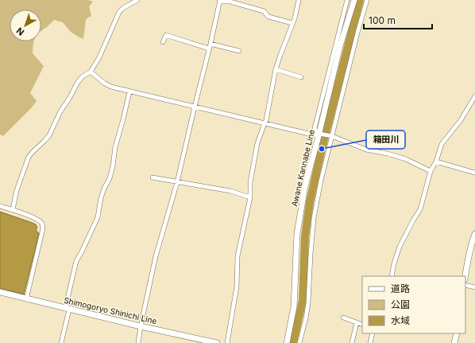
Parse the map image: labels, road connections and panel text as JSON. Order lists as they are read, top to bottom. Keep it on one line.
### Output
{"streets":{"main road":["Awane Kannabe Line","Shimogoryo Shinichi Line"]},"places":["箱田川"],"legend":["道路","公園","水域"],"scale_bar":"100 m","north":"bottom left"}
